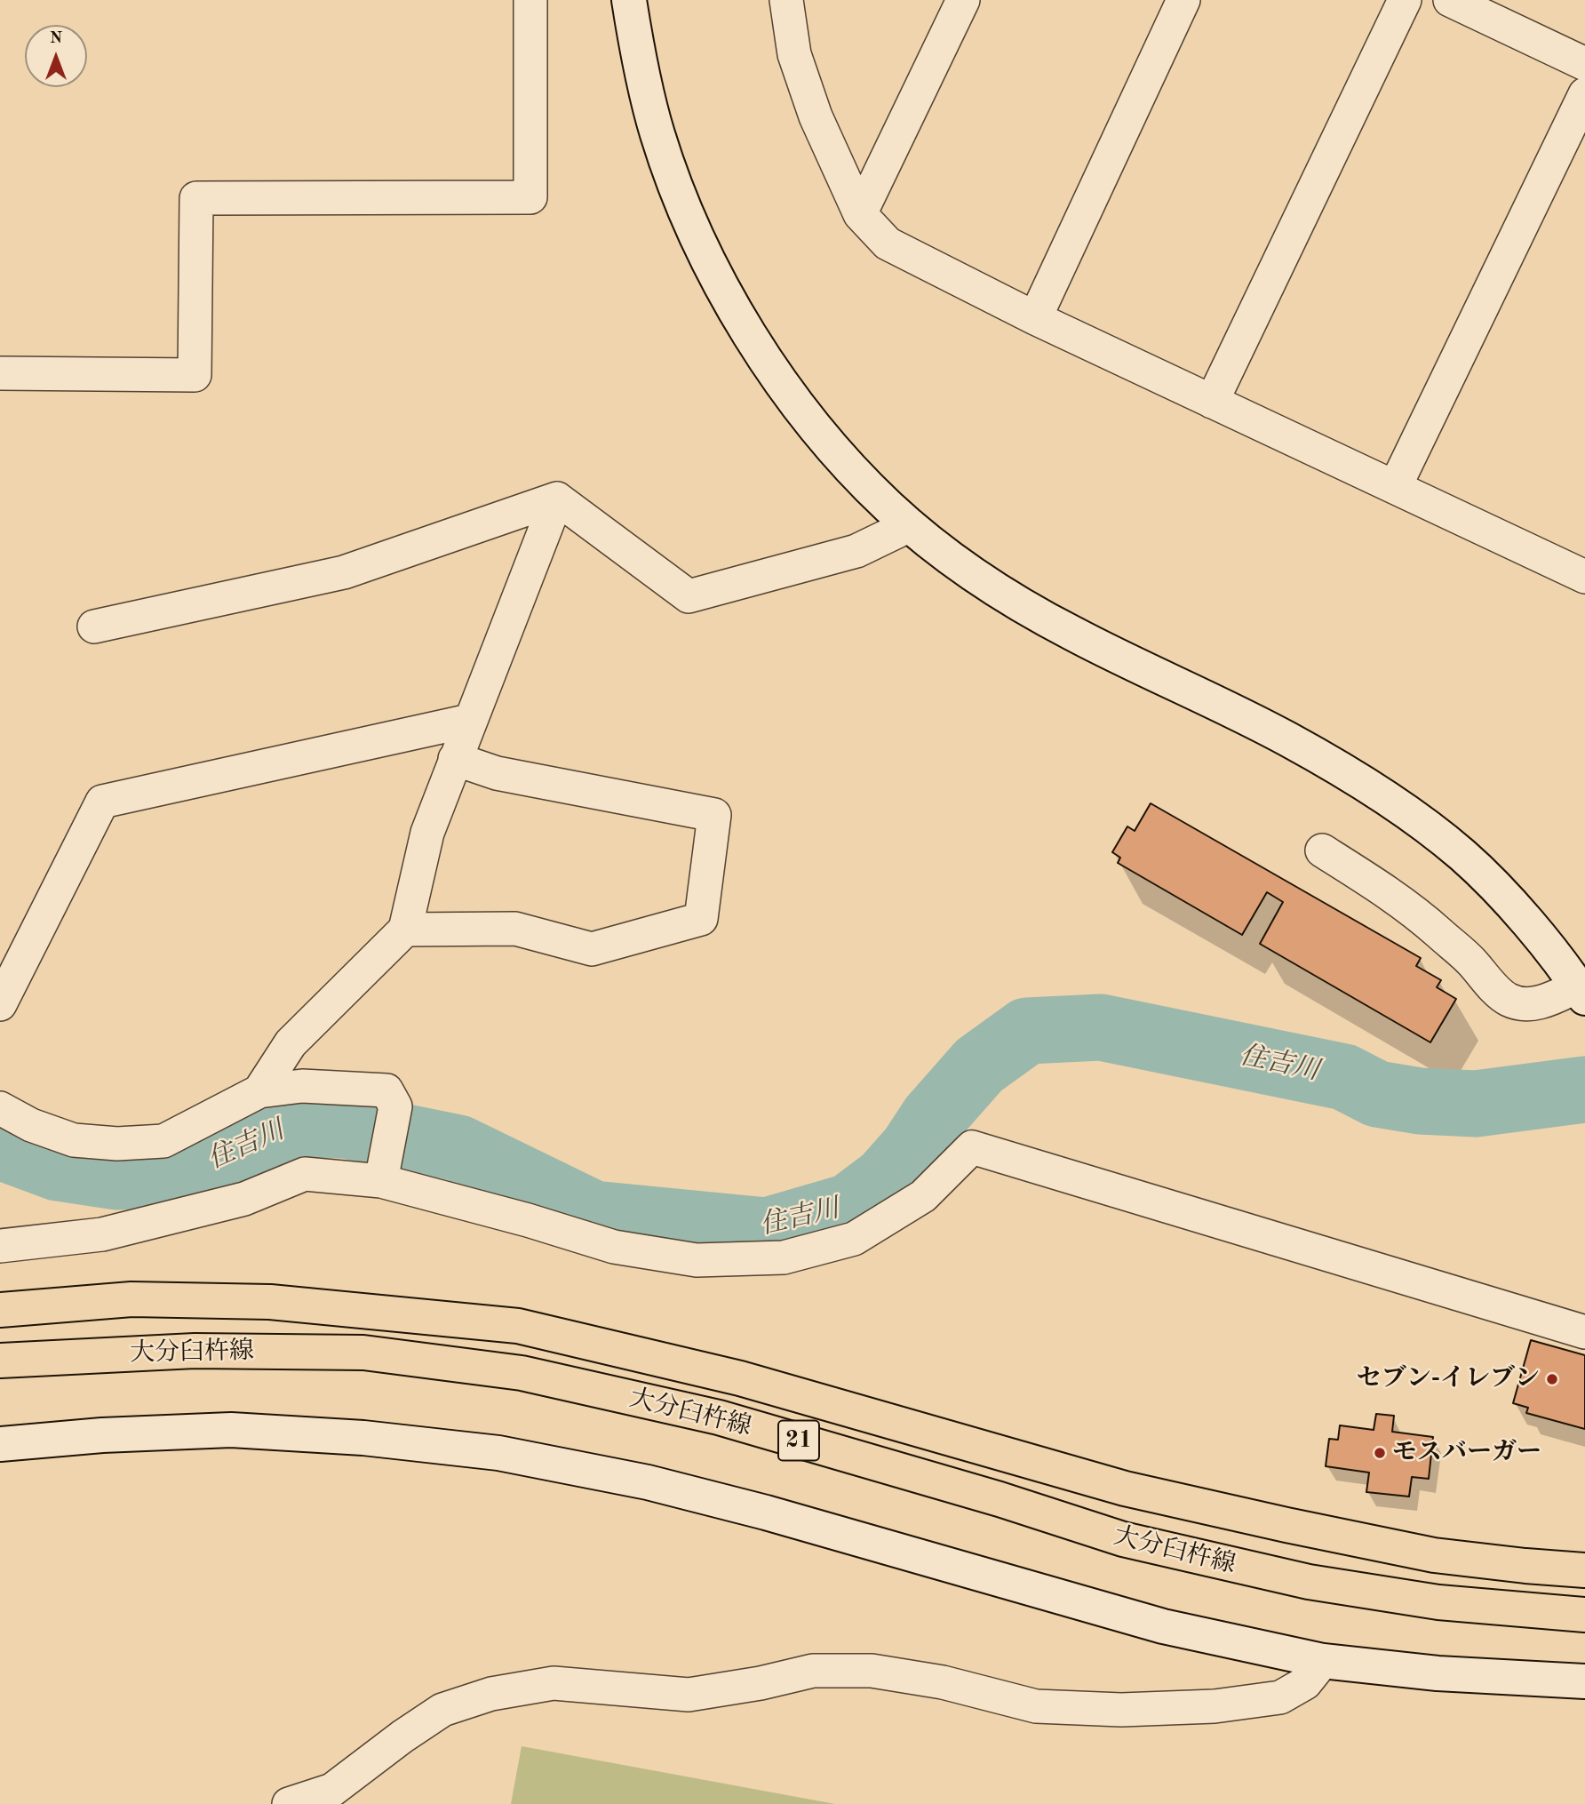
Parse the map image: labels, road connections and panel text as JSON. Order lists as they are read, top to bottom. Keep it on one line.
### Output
{"streets":{"main road":["大分臼杵線","21"]},"water":["住吉川"],"places":["セブン-イレブン","モスバーガー"],"north":"top"}
